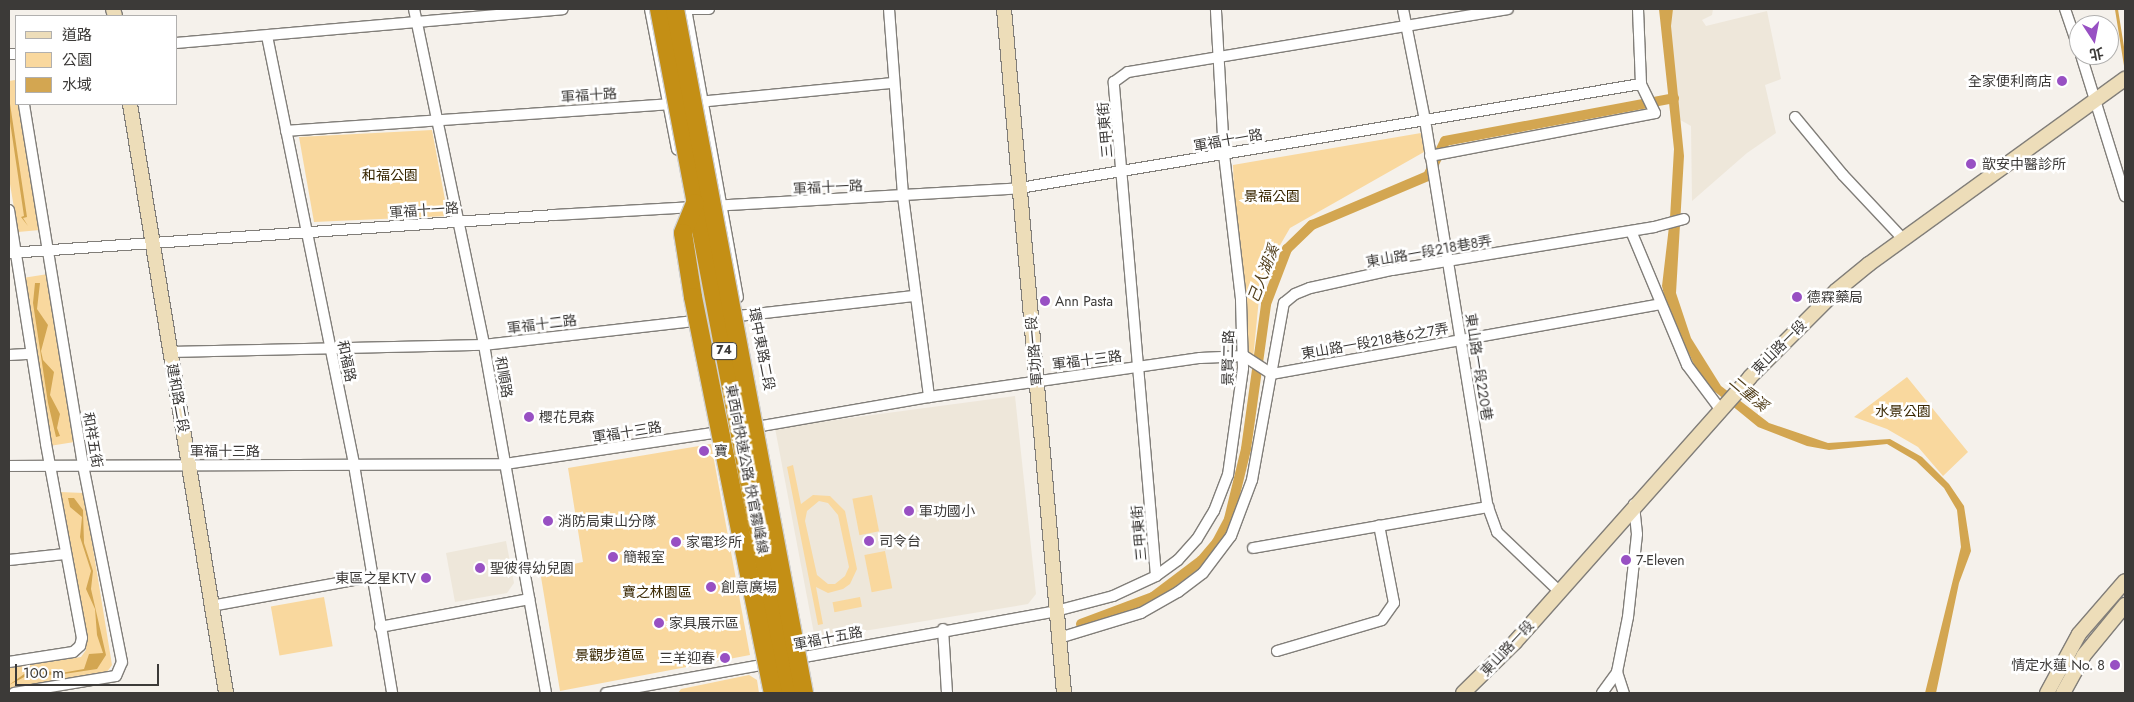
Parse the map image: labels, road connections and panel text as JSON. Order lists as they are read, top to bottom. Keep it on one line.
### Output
{"streets":{"highway":["74","東西向快速公路 快官霧峰線"],"main road":["東山路一段","軍功路一段","建和路二段"],"street":["軍福十路","三甲東街","軍福十一路","東山路一段218巷8弄","軍福十二路","東山路一段218巷6之7弄","環中東路二段","景賢二路","軍福十三路","和福路","東山路一段220巷","和順路","和祥五街","軍福十五路"]},"crossings":[["軍福十路","環中東路二段"],["軍福十路","和福路"],["軍福十路","和順路"],["三甲東街","軍福十一路"],["三甲東街","景賢二路"],["三甲東街","軍福十三路"],["三甲東街","東山路一段220巷"],["軍福十一路","環中東路二段"],["軍福十一路","74"],["軍福十一路","軍功路一段"],["軍福十一路","景賢二路"],["軍福十一路","和福路"],["軍福十一路","東山路一段220巷"],["軍福十一路","和順路"],["軍福十一路","建和路二段"],["軍福十一路","和祥五街"],["軍福十一路","東西向快速公路 快官霧峰線"],["東山路一段218巷8弄","東山路一段218巷6之7弄"],["東山路一段218巷8弄","軍功路一段"],["東山路一段218巷8弄","東山路一段220巷"],["軍福十二路","環中東路二段"],["軍福十二路","和福路"],["軍福十二路","和順路"],["軍福十二路","建和路二段"],["東山路一段218巷6之7弄","東山路一段220巷"],["東山路一段","東山路一段220巷"],["環中東路二段","軍福十三路"],["環中東路二段","東西向快速公路 快官霧峰線"],["環中東路二段","軍福十五路"],["74","東西向快速公路 快官霧峰線"],["軍功路一段","景賢二路"],["軍功路一段","軍福十三路"],["軍功路一段","軍福十五路"],["景賢二路","軍福十三路"],["景賢二路","軍福十五路"],["軍福十三路","和福路"],["軍福十三路","和順路"],["軍福十三路","建和路二段"],["軍福十三路","和祥五街"]],"water":["己人湖溪","二重溪"],"parks":["和福公園","景福公園","水景公園","寶之林園區","景觀步道區"],"places":["全家便利商店","歆安中醫診所","德霖藥局","Ann Pasta","櫻花見森","寶","軍功國小","消防局東山分隊","司令台","家電珍所","簡報室","7-Eleven","聖彼得幼兒園","東區之星KTV","創意廣場","家具展示區","三羊迎春","情定水蓮 No. 8"],"legend":["道路","公園","水域"],"scale_bar":"100 m","north":"bottom"}
